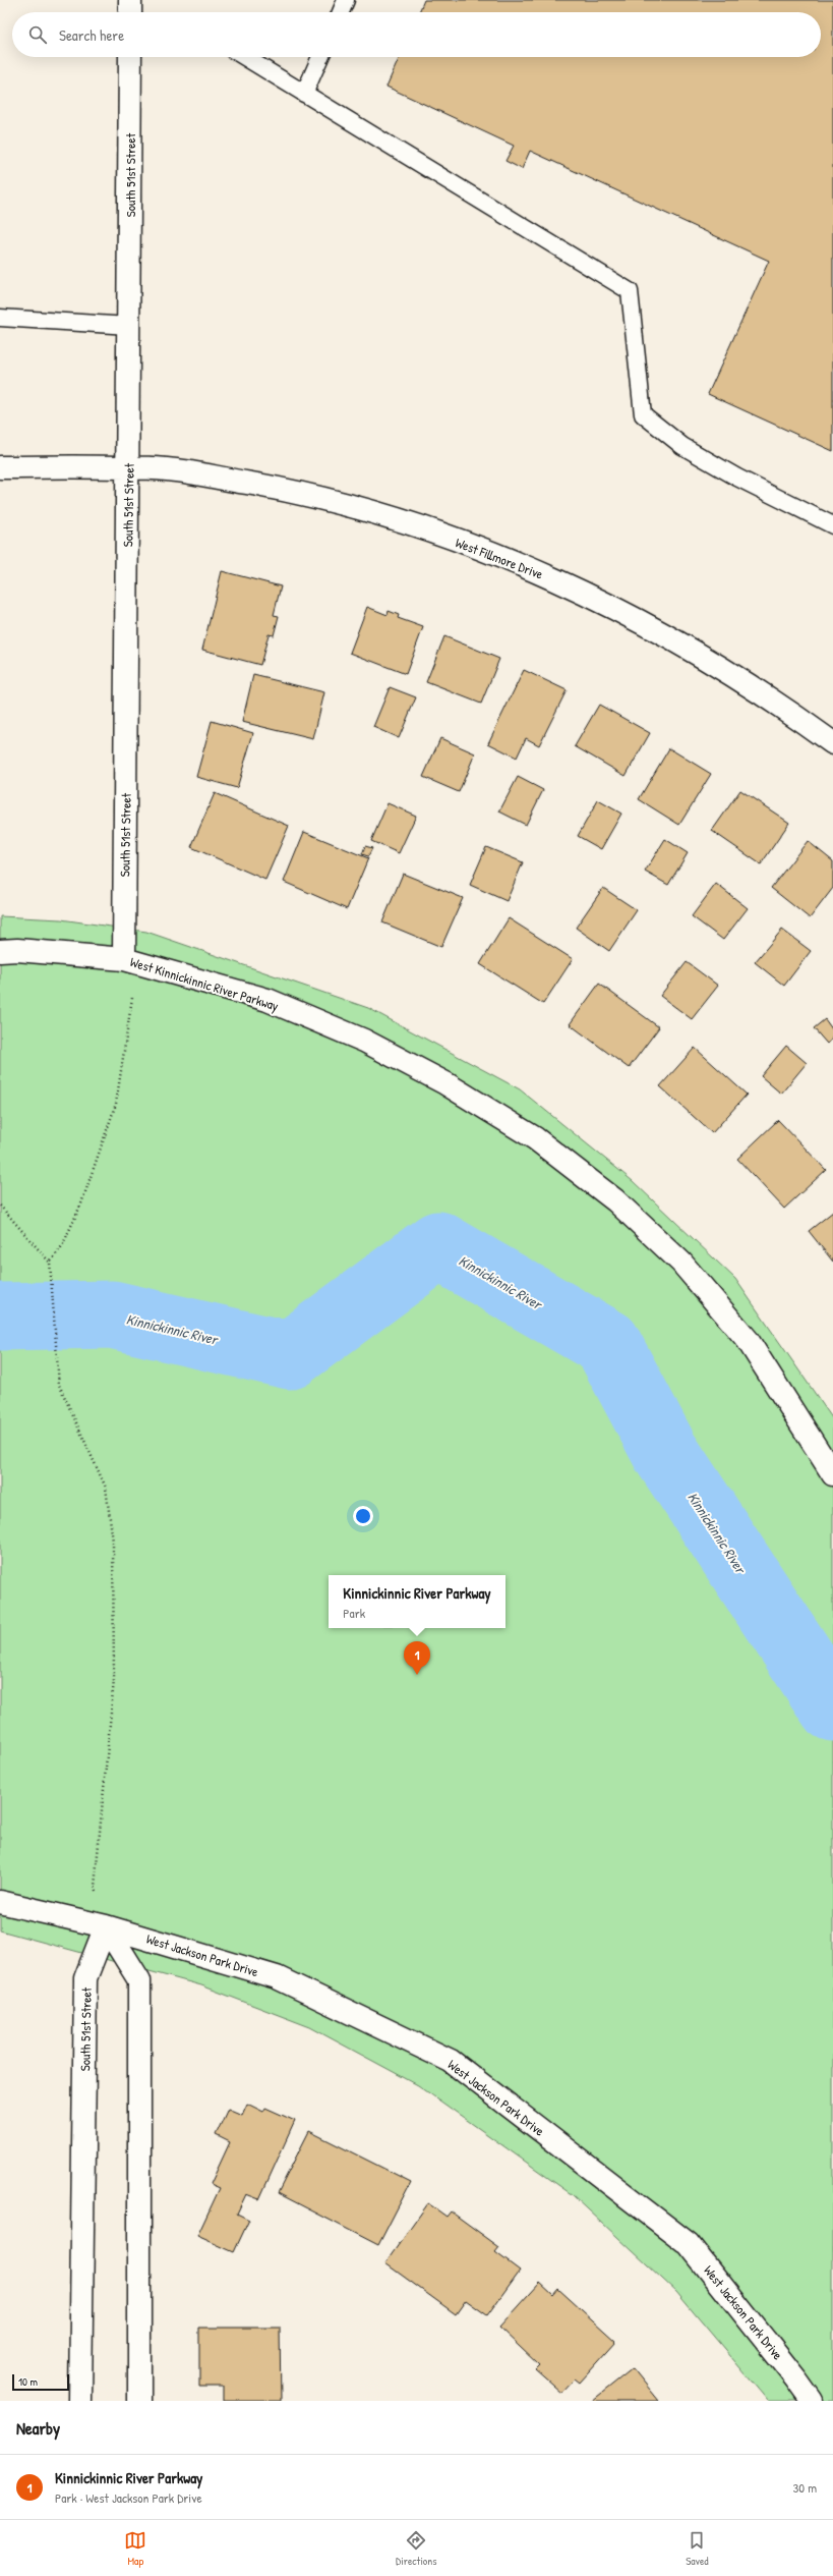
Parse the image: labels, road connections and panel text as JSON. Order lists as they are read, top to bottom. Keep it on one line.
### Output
{"streets":{"street":["South 51st Street","West Fillmore Drive","West Kinnickinnic River Parkway","West Jackson Park Drive"]},"crossings":[["South 51st Street","West Fillmore Drive"],["South 51st Street","West Kinnickinnic River Parkway"],["South 51st Street","West Jackson Park Drive"]],"water":["Kinnickinnic River"],"scale_bar":"10 m","page":{"search":"Search here","popup":["Kinnickinnic River Parkway","Park"],"pins":"1","scale":"10 m","heading":"Nearby","list":[{"mark":"1","name":"Kinnickinnic River Parkway","note":"Park · West Jackson Park Drive","value":"30 m"}],"nav":["Map","Directions","Saved"]}}
